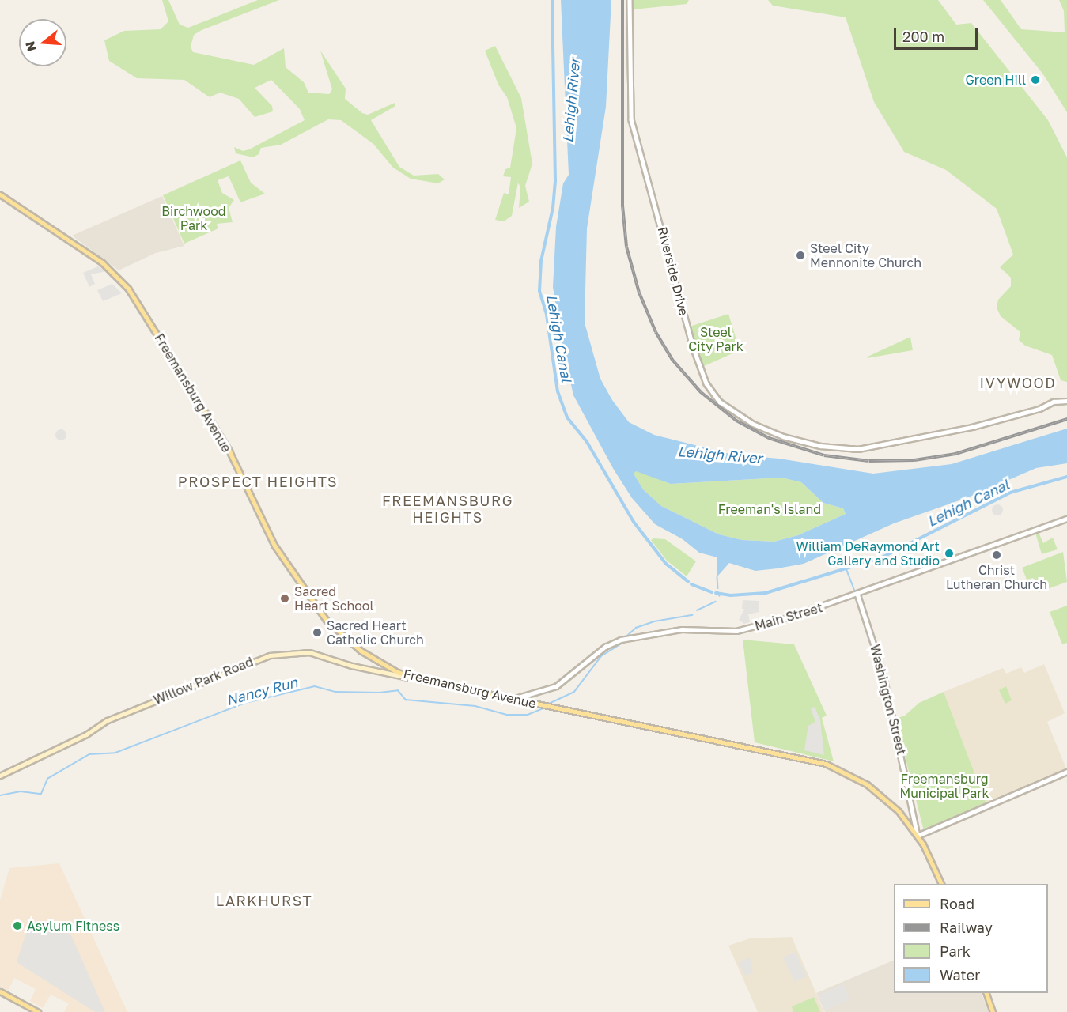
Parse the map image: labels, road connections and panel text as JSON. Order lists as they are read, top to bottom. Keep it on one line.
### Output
{"streets":{"main road":["Freemansburg Avenue","Willow Park Road"],"street":["Riverside Drive","Main Street","Washington Street"]},"crossings":[["Freemansburg Avenue","Main Street"],["Freemansburg Avenue","Willow Park Road"],["Freemansburg Avenue","Washington Street"],["Main Street","Washington Street"]],"districts":["IVYWOOD","PROSPECT HEIGHTS","FREEMANSBURG HEIGHTS","LARKHURST"],"water":["Lehigh River","Lehigh Canal","Nancy Run"],"parks":["Birchwood Park","Steel City Park","Freeman's Island","Freemansburg Municipal Park"],"places":["Green Hill","Steel City Mennonite Church","William DeRaymond Art Gallery and Studio","Christ Lutheran Church","Sacred Heart School","Sacred Heart Catholic Church","Asylum Fitness"],"legend":["Road","Railway","Park","Water"],"scale_bar":"200 m","north":"left"}
